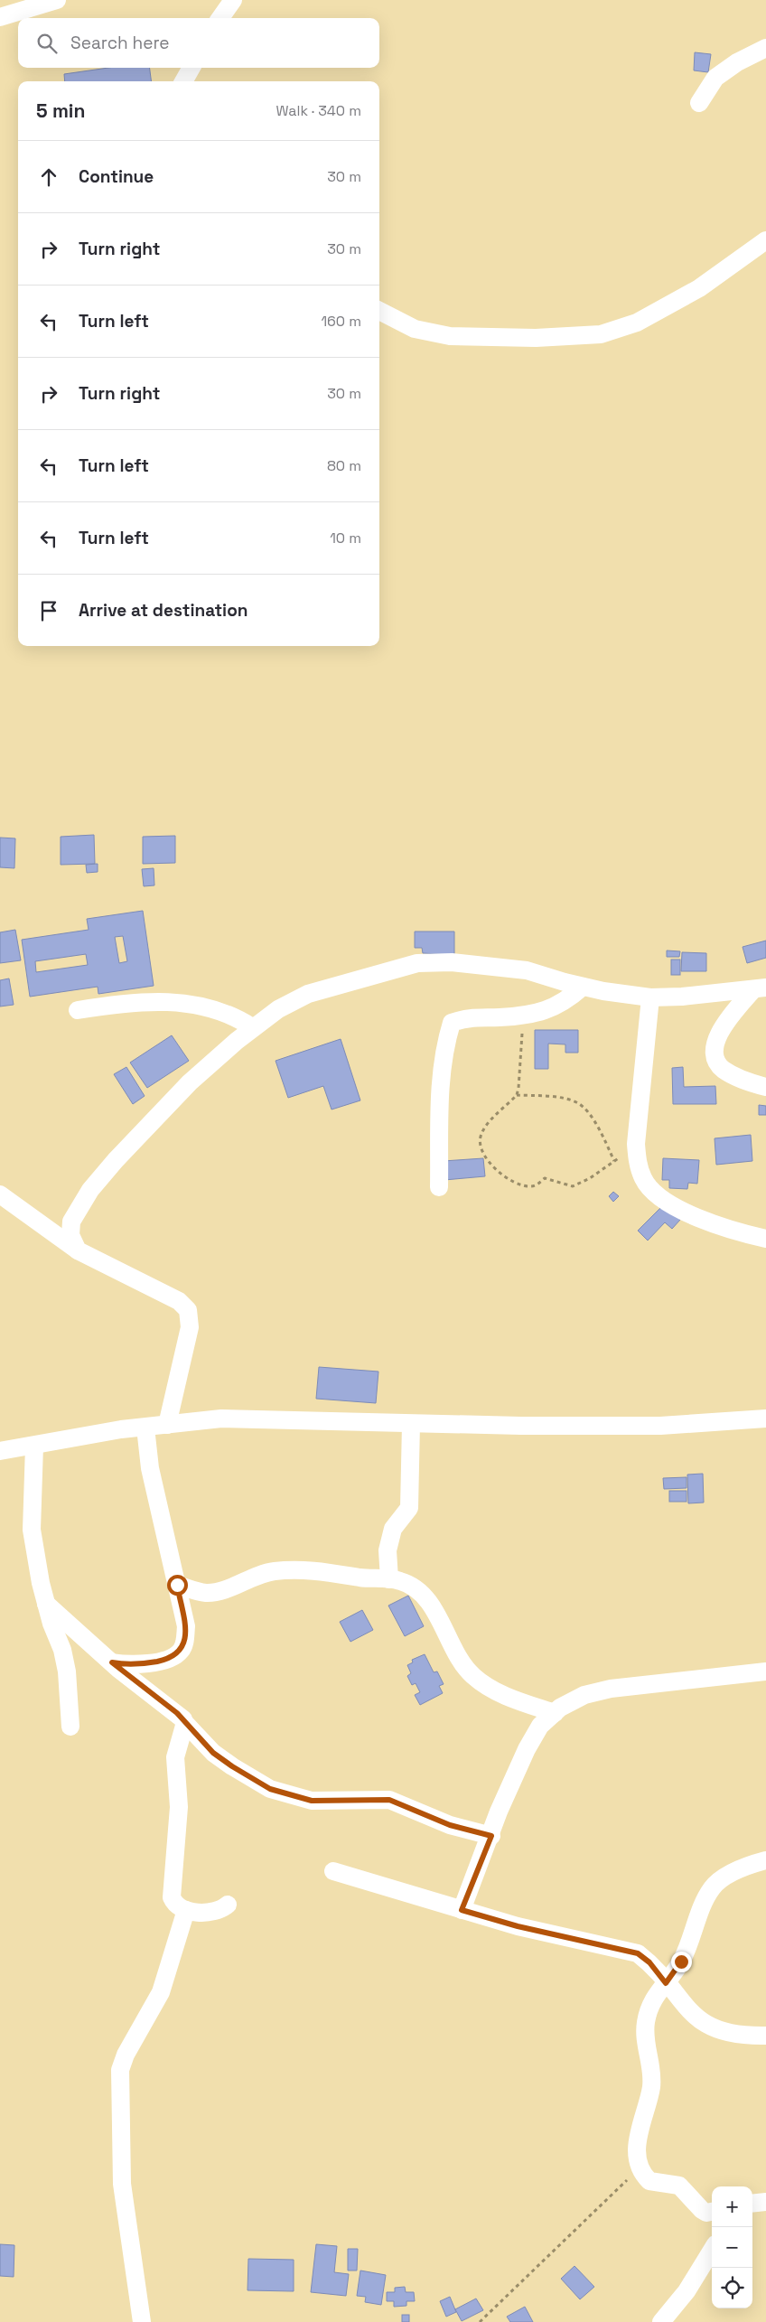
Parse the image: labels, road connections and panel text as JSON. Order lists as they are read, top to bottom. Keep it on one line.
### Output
{"page":{"search":"Search here","heading":["5 min","Walk · 340 m"],"list":[["Continue","30 m"],["Turn right","30 m"],["Turn left","160 m"],["Turn right","30 m"],["Turn left","80 m"],["Turn left","10 m"],"Arrive at destination"],"map_buttons":["+","−"]}}
